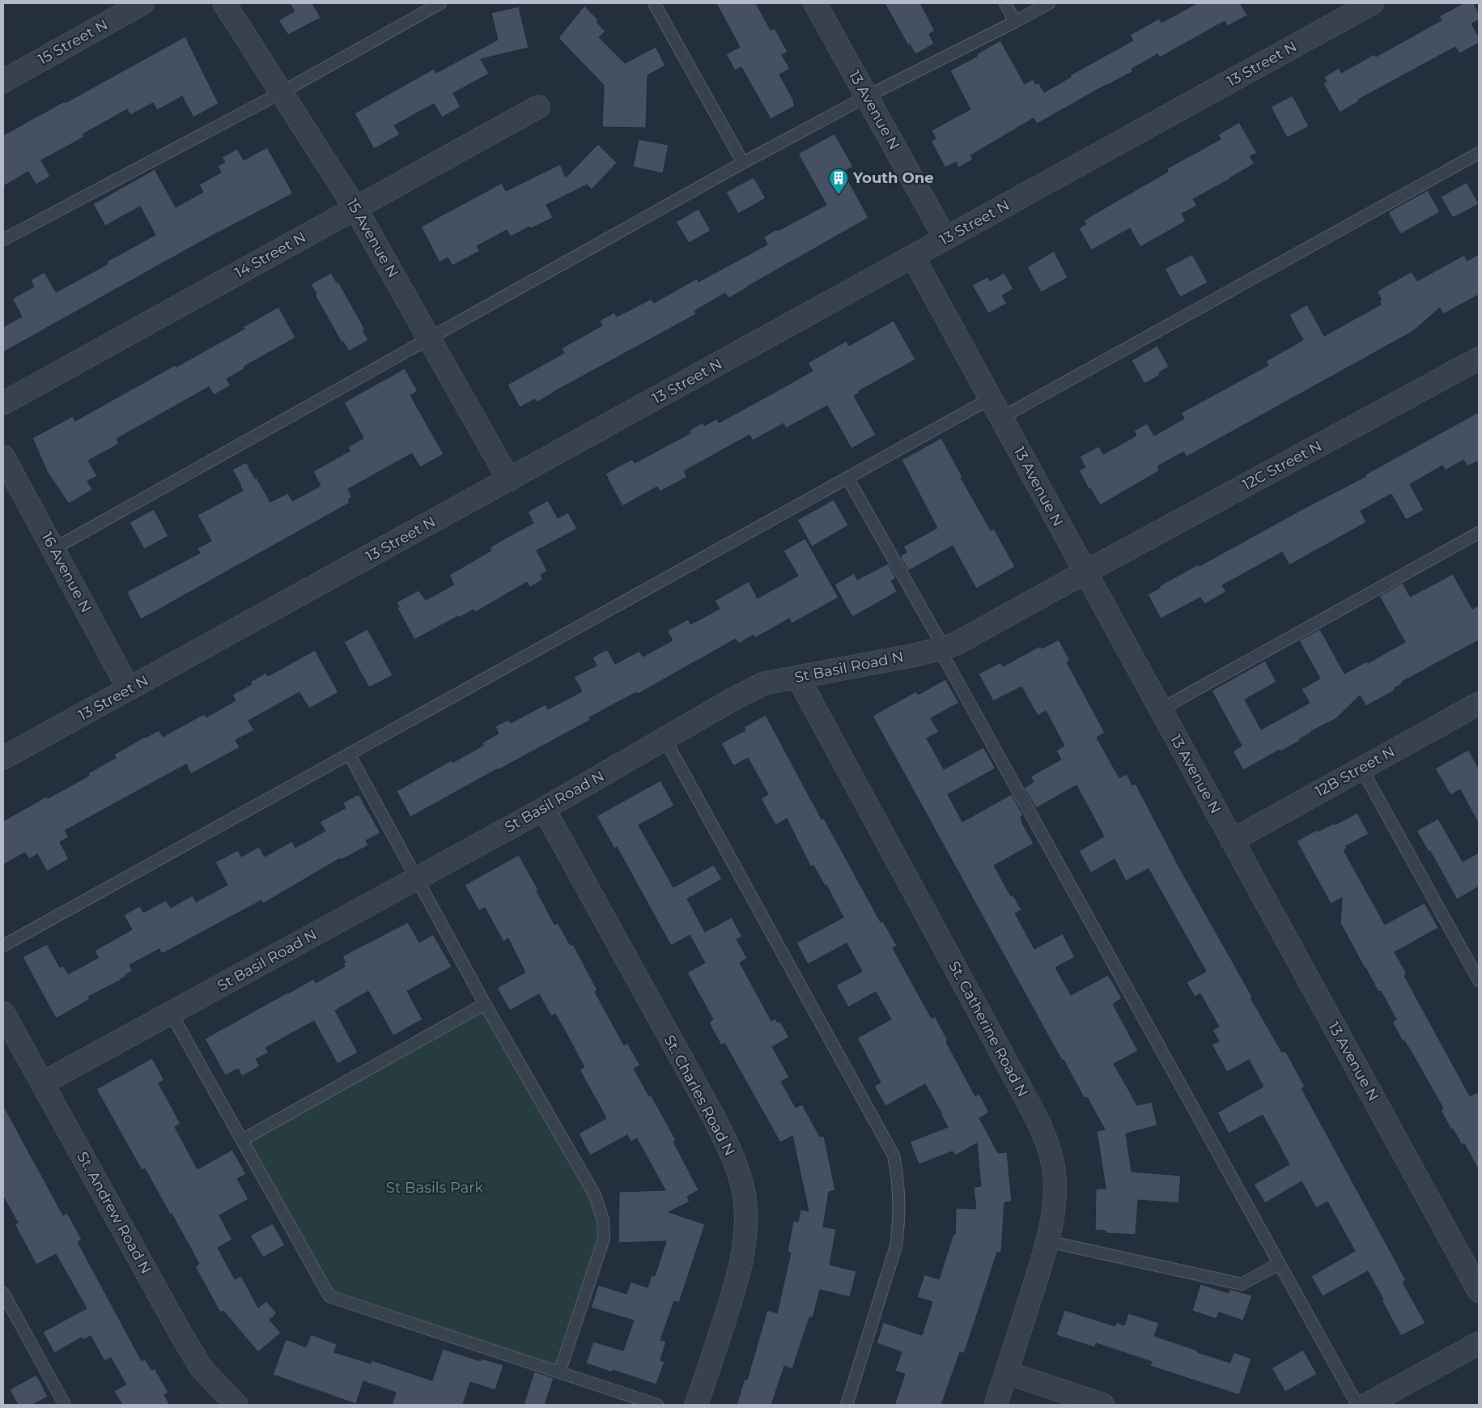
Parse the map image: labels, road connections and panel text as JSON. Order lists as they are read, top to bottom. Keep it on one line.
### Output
{"streets":{"street":["15 Street N","13 Street N","13 Avenue N","15 Avenue N","14 Street N","12C Street N","16 Avenue N","St Basil Road N","12B Street N","St. Catherine Road N","St. Charles Road N","St. Andrew Road N"]},"crossings":[["13 Street N","13 Avenue N"],["13 Street N","15 Avenue N"],["13 Street N","16 Avenue N"],["13 Avenue N","12C Street N"],["13 Avenue N","St Basil Road N"],["13 Avenue N","12B Street N"],["15 Avenue N","14 Street N"],["12C Street N","St Basil Road N"],["St Basil Road N","St. Catherine Road N"],["St Basil Road N","St. Charles Road N"],["St Basil Road N","St. Andrew Road N"]],"parks":["St Basils Park"],"places":{"building":["Youth One"]}}
